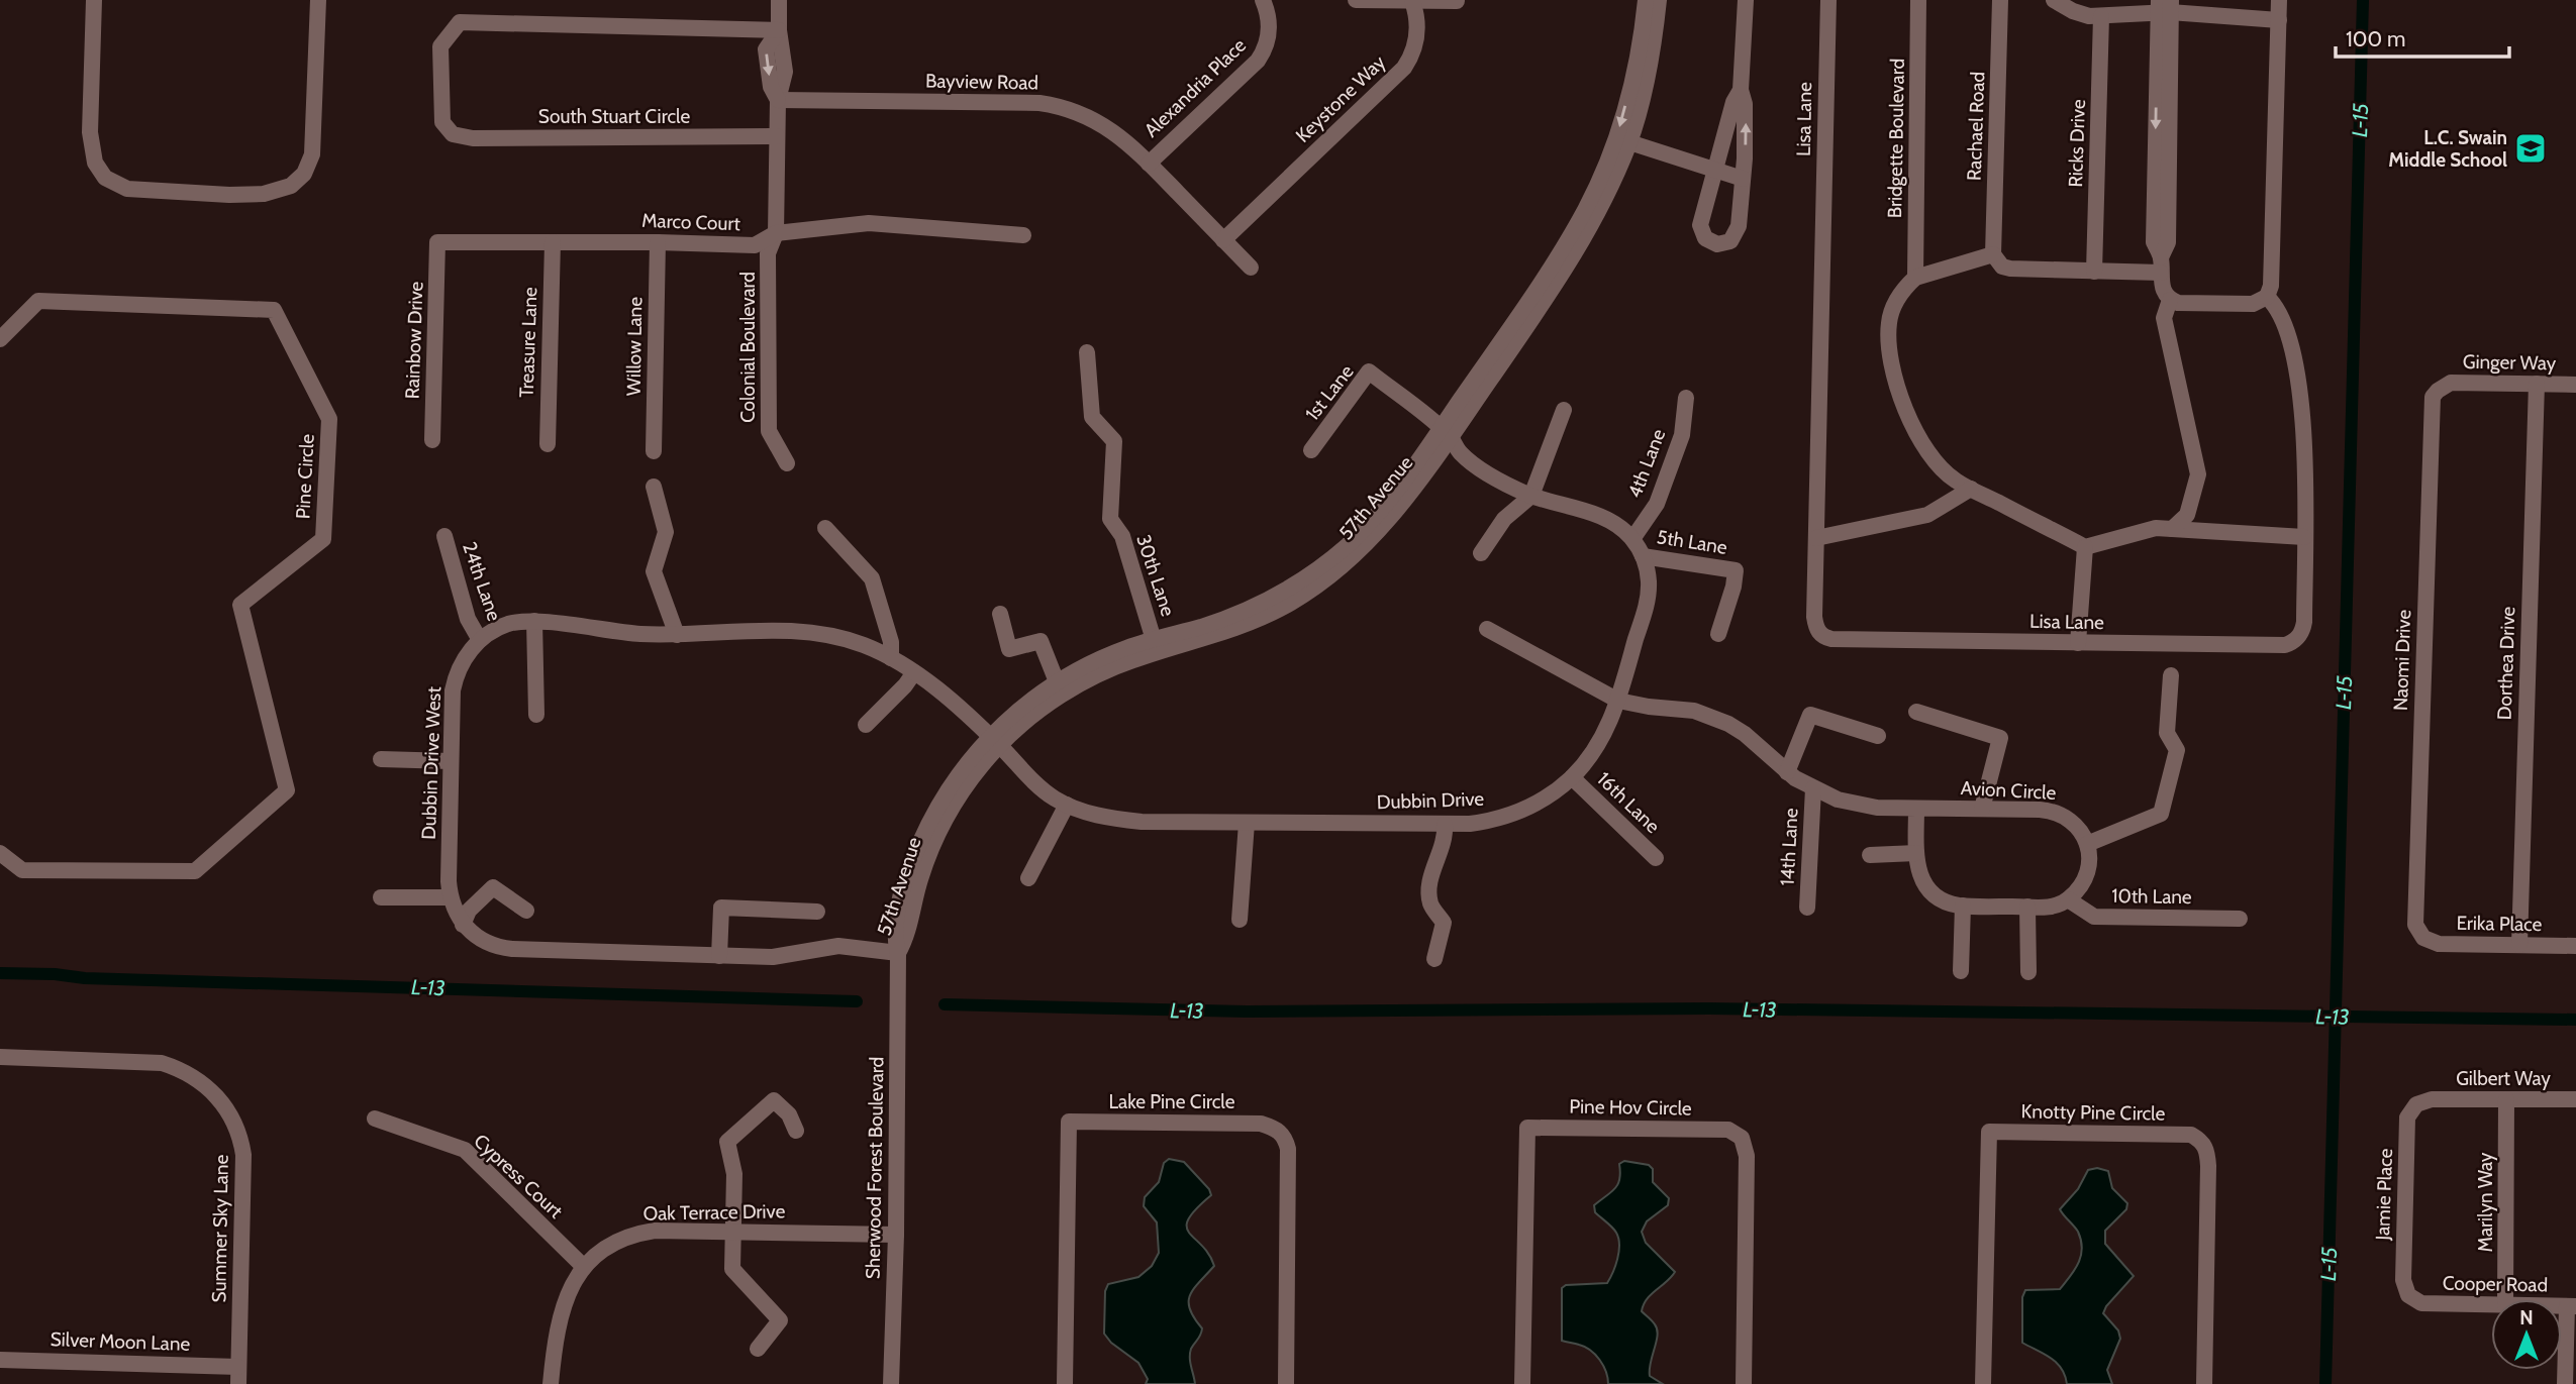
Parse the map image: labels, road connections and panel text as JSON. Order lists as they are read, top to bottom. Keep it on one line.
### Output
{"streets":{"street":["Bayview Road","Alexandria Place","Keystone Way","South Stuart Circle","Lisa Lane","Rachael Road","Bridgette Boulevard","Ricks Drive","Marco Court","Rainbow Drive","Treasure Lane","Willow Lane","Colonial Boulevard","Ginger Way","1st Lane","4th Lane","Pine Circle","57th Avenue","5th Lane","30th Lane","24th Lane","Naomi Drive","Dorthea Drive","Dubbin Drive West","Avion Circle","Dubbin Drive","16th Lane","14th Lane","10th Lane","Erika Place","Gilbert Way","Lake Pine Circle","Pine Hov Circle","Knotty Pine Circle","Sherwood Forest Boulevard","Cypress Court","Jamie Place","Marilyn Way","Oak Terrace Drive","Summer Sky Lane","Cooper Road","Silver Moon Lane"]},"crossings":[["Bayview Road","Alexandria Place"],["Bayview Road","Keystone Way"],["Bayview Road","Colonial Boulevard"],["South Stuart Circle","Colonial Boulevard"],["Marco Court","Rainbow Drive"],["Marco Court","Treasure Lane"],["Marco Court","Willow Lane"],["Marco Court","Colonial Boulevard"],["Ginger Way","Naomi Drive"],["Ginger Way","Dorthea Drive"],["1st Lane","57th Avenue"],["1st Lane","Dubbin Drive"],["4th Lane","Dubbin Drive"],["57th Avenue","30th Lane"],["57th Avenue","Dubbin Drive West"],["57th Avenue","Dubbin Drive"],["57th Avenue","Sherwood Forest Boulevard"],["5th Lane","Dubbin Drive"],["24th Lane","Dubbin Drive West"],["Naomi Drive","Erika Place"],["Dorthea Drive","Erika Place"],["Dubbin Drive West","Dubbin Drive"],["Avion Circle","Dubbin Drive"],["Avion Circle","14th Lane"],["Dubbin Drive","16th Lane"],["Gilbert Way","Jamie Place"],["Gilbert Way","Marilyn Way"],["Sherwood Forest Boulevard","Oak Terrace Drive"],["Cypress Court","Oak Terrace Drive"],["Jamie Place","Cooper Road"],["Summer Sky Lane","Silver Moon Lane"]],"water":["L-15","L-13"],"places":{"school or university":["L.C. Swain Middle School"]},"scale_bar":"100 m","north":"top"}
